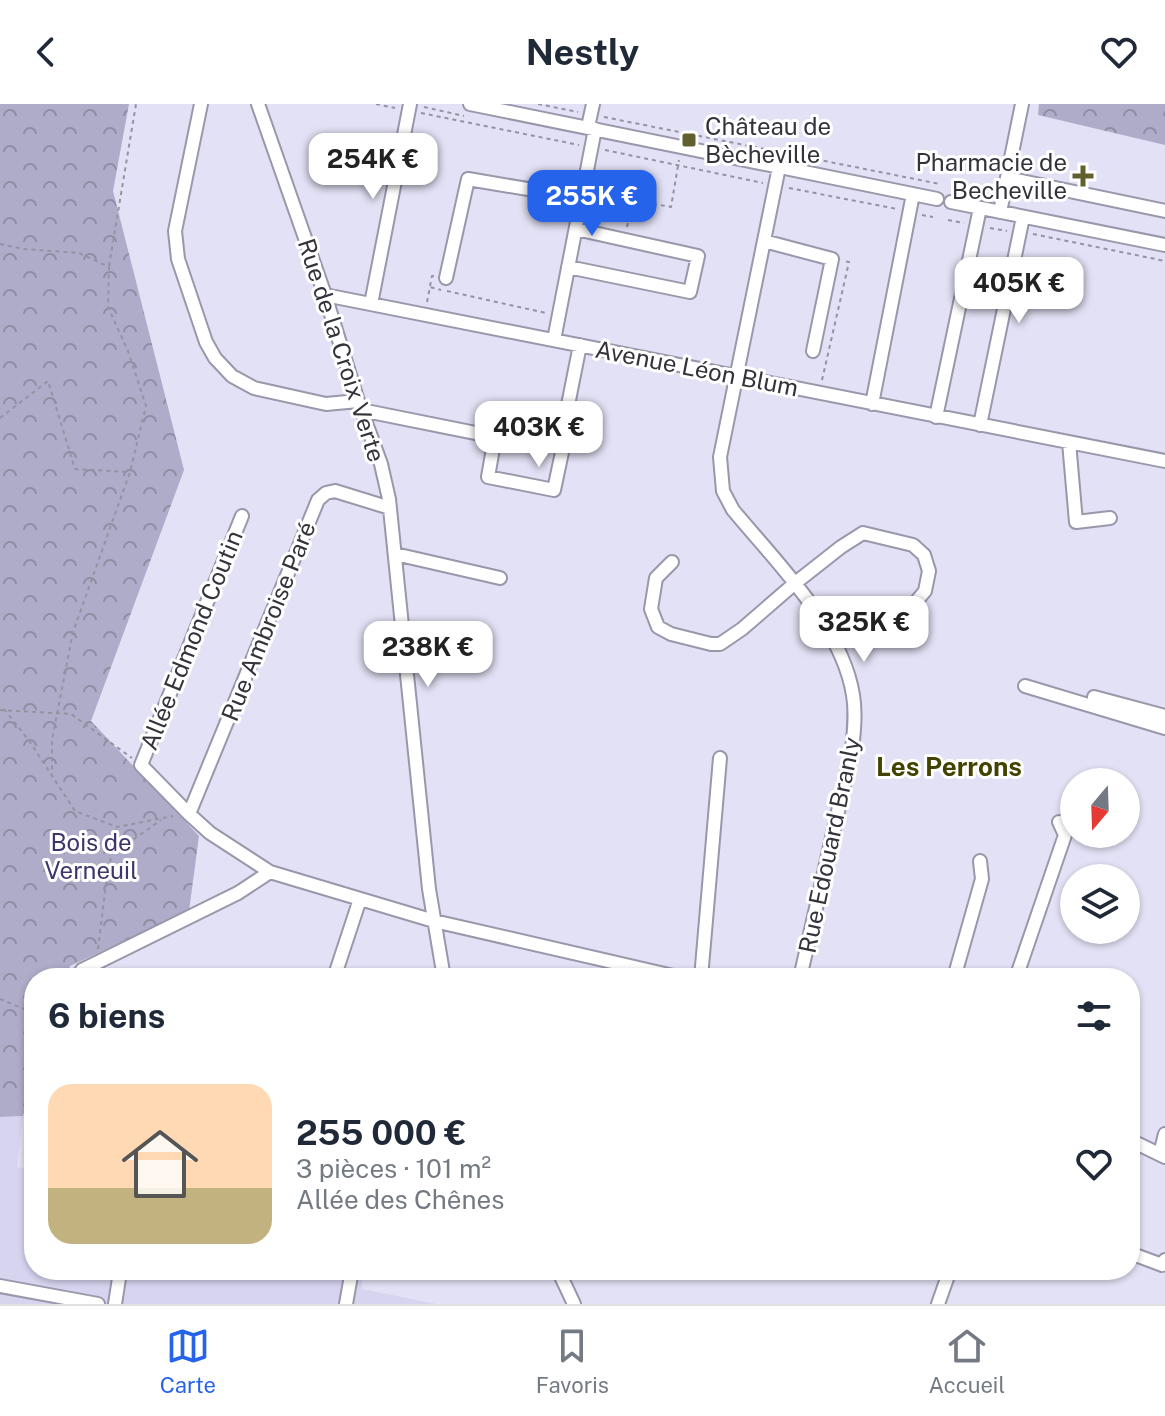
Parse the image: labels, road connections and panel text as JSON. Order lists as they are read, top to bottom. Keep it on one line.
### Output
{"streets":{"street":["Rue de la Croix Verte","Avenue Léon Blum","Rue Ambroise Paré","Allée Edmond Coutin","Rue Edouard Branly"]},"crossings":[["Rue de la Croix Verte","Avenue Léon Blum"],["Rue de la Croix Verte","Rue Ambroise Paré"],["Avenue Léon Blum","Rue Edouard Branly"]],"districts":["Les Perrons"],"parks":["Bois de Verneuil"],"places":{"transit":["Château de Bècheville"],"health":["Pharmacie de Becheville"]},"north":"bottom","page":{"header":"Nestly","price":["254K €","255K €","405K €","403K €","325K €","238K €"],"heading":"6 biens","list":[{"name":"255 000 €","note":"3 pièces · 101 m² · Allée des Chênes"}],"tabs":["Carte","Favoris","Accueil"]}}
